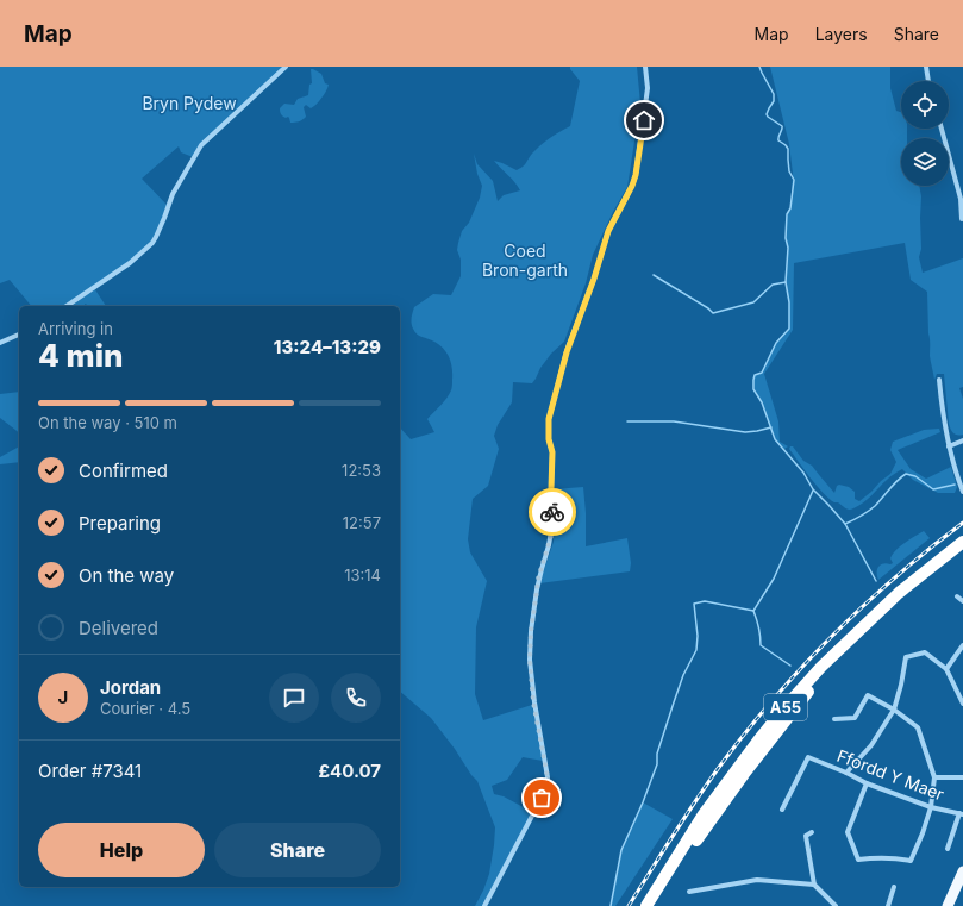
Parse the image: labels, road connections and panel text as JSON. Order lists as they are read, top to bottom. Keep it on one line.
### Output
{"streets":{"highway":["A55"],"street":["Ffordd Y Maer"]},"parks":["Bryn Pydew","Coed Bron-garth"],"page":{"header":"Map","nav":["Map","Layers","Share"],"heading":["4 min","Arriving in","13:24–13:29"],"panel":["Jordan","Courier · 4.5","Order #7341","£40.07"],"bar":"On the way · 510 m","list":[["Confirmed","12:53"],["Preparing","12:57"],["On the way","13:14"],"Delivered"],"round":"J","buttons":["Help","Share"]}}
